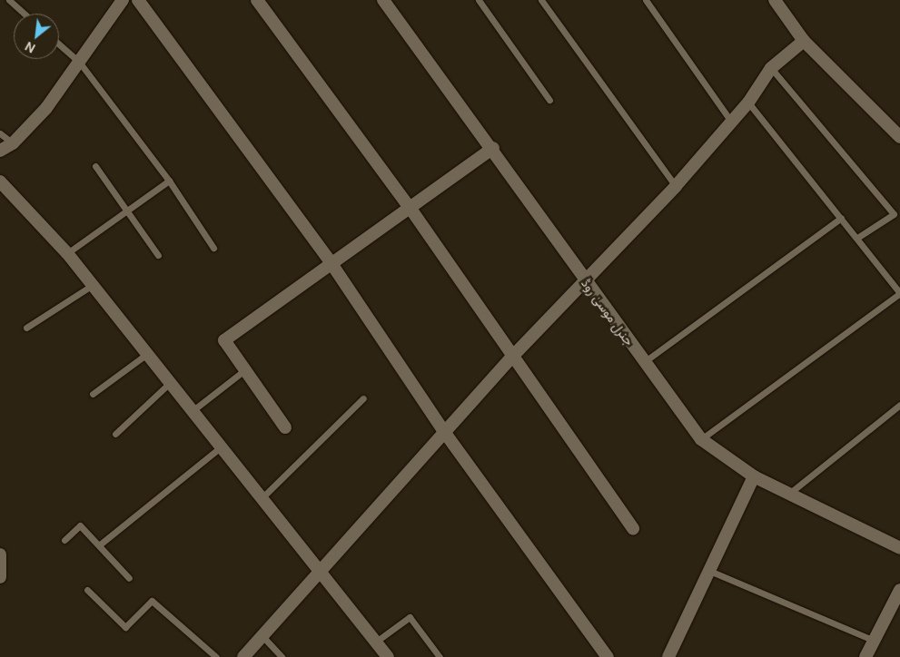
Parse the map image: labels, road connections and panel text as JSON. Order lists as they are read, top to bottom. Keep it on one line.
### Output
{"streets":{"street":["جنرل موسیٰ روڈ"]},"north":"bottom left"}
